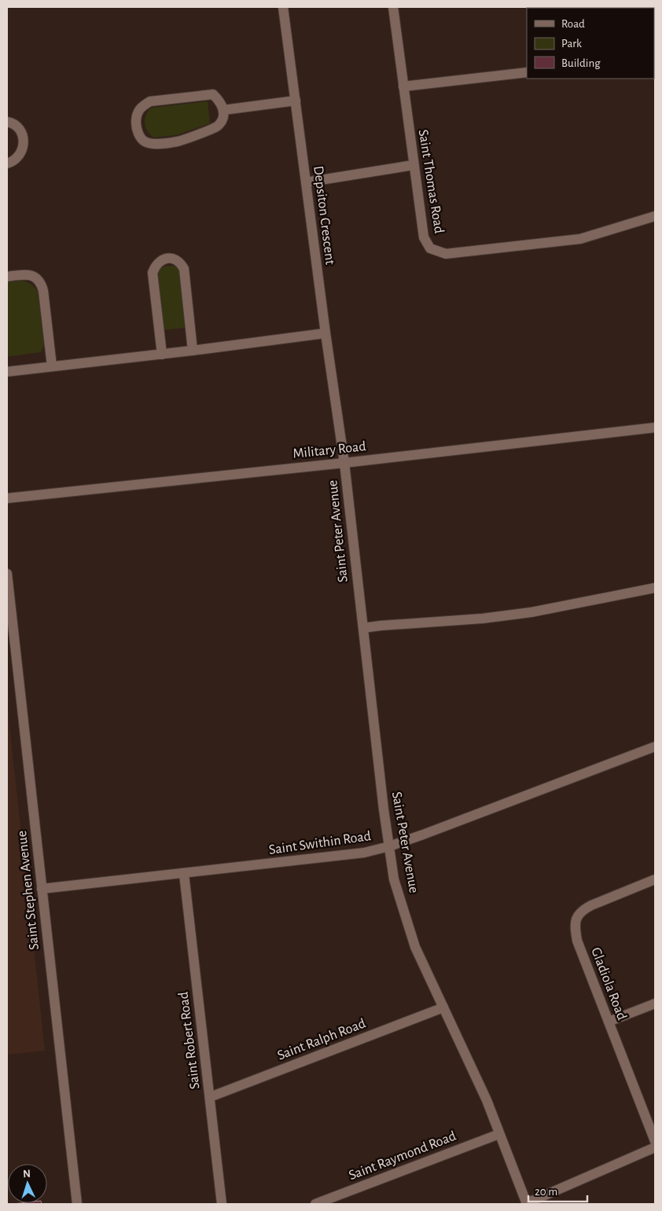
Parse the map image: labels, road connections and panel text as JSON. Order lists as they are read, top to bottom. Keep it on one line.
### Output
{"streets":{"street":["Saint Thomas Road","Depsiton Crescent","Military Road","Saint Peter Avenue","Saint Swithin Road","Saint Stephen Avenue","Gladiola Road","Saint Ralph Road","Saint Robert Road","Saint Raymond Road"]},"crossings":[["Depsiton Crescent","Military Road"],["Depsiton Crescent","Saint Peter Avenue"],["Military Road","Saint Peter Avenue"],["Saint Peter Avenue","Saint Swithin Road"],["Saint Peter Avenue","Saint Ralph Road"],["Saint Peter Avenue","Saint Raymond Road"],["Saint Swithin Road","Saint Stephen Avenue"],["Saint Swithin Road","Saint Robert Road"],["Saint Ralph Road","Saint Robert Road"]],"legend":["Road","Park","Building"],"scale_bar":"20 m","north":"top"}
